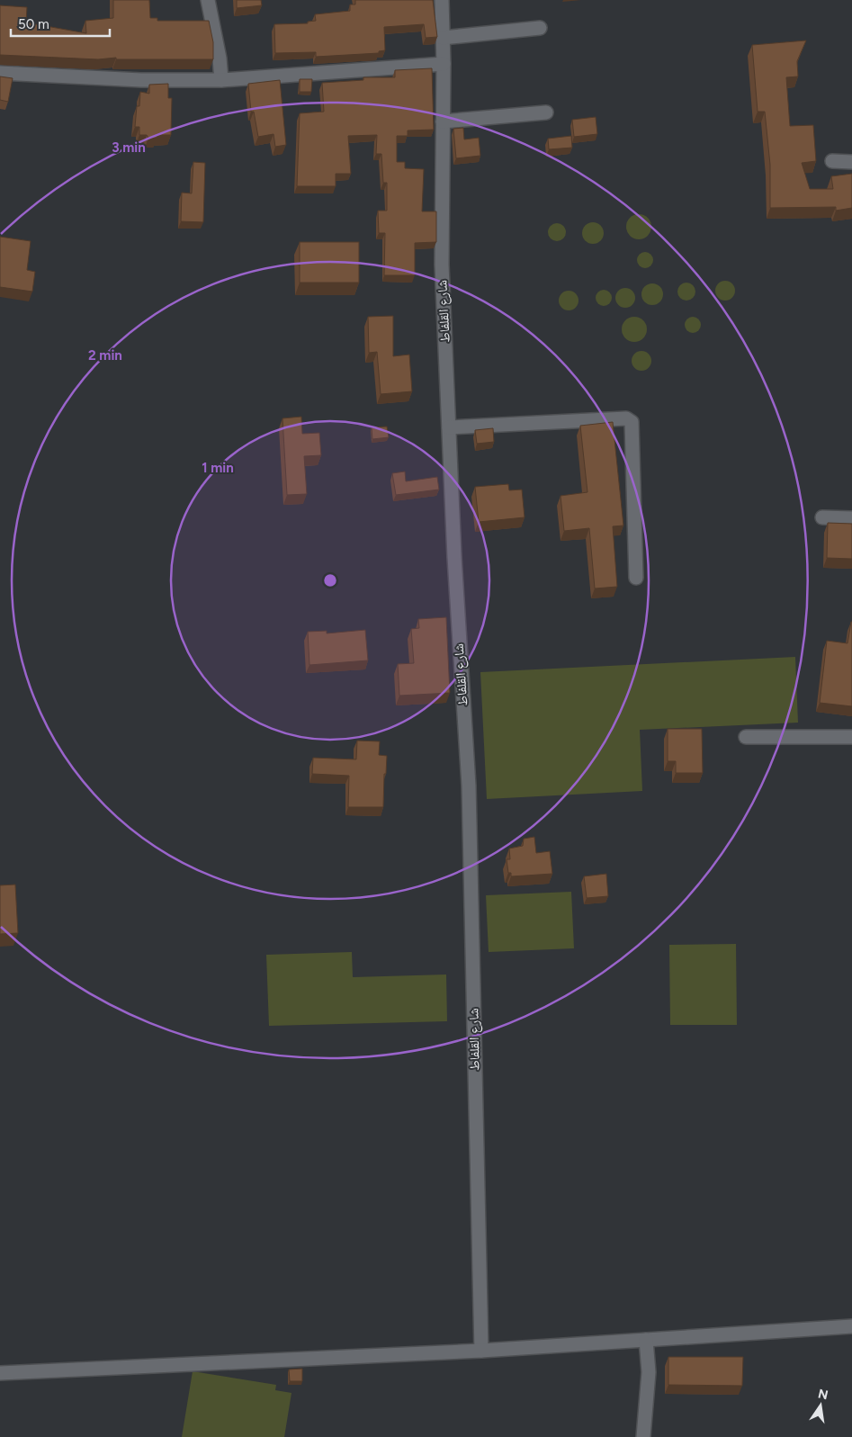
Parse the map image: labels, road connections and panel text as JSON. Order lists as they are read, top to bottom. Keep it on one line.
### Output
{"streets":{"street":["شارع القلفاط"]},"scale_bar":"50 m","north":"top","rings":["3 min","2 min","1 min"]}
